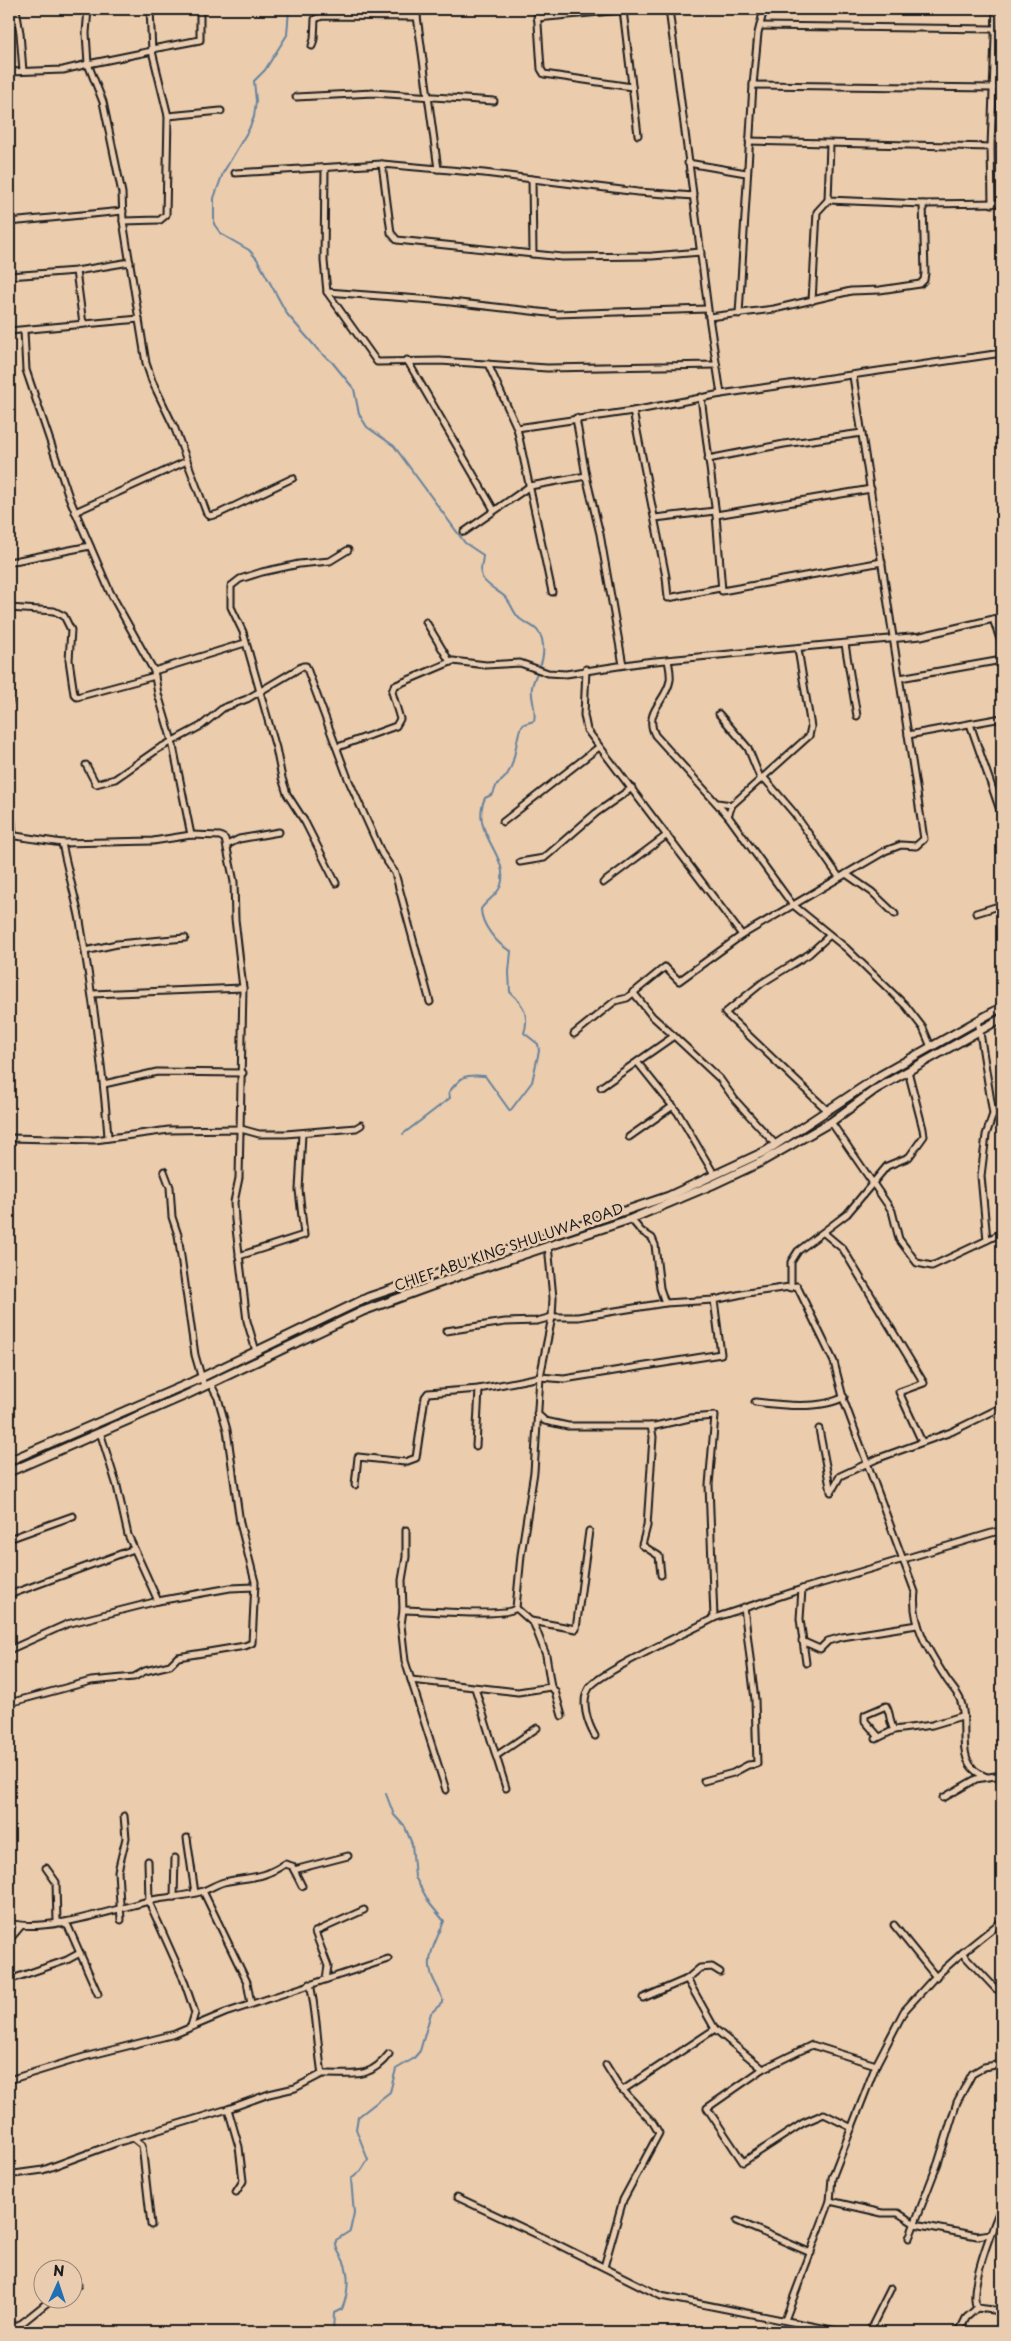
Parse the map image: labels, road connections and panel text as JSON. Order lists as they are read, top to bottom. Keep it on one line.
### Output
{"streets":{"street":["CHIEF ABU KING SHULUWA ROAD"]},"north":"top"}
